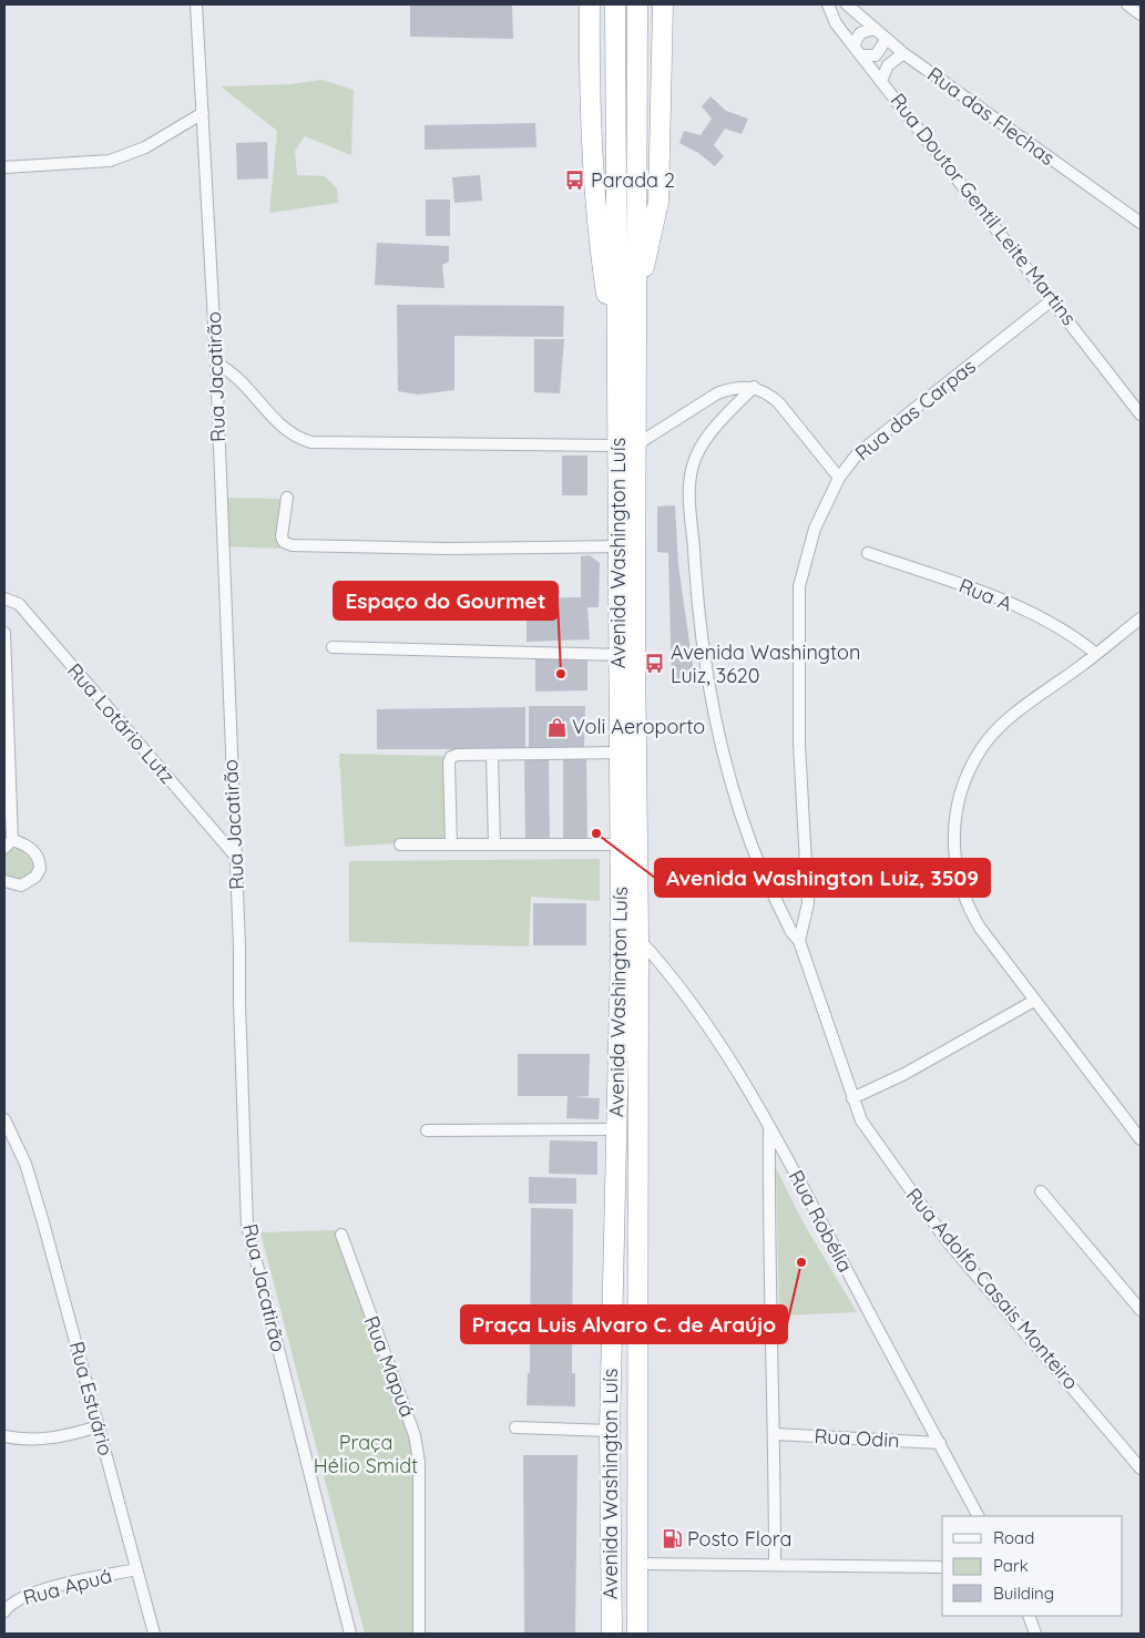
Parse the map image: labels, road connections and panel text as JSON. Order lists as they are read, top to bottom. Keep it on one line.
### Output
{"streets":{"highway":["Avenida Washington Luís"],"street":["Rua das Flechas","Rua Doutor Gentil Leite Martins","Rua Jacatirão","Rua das Carpas","Rua A","Rua Lotário Lutz","Rua Robélia","Rua Adolfo Casais Monteiro","Rua Mapuá","Rua Estuário","Rua Odin","Rua Apuá"]},"crossings":[["Rua das Flechas","Rua Doutor Gentil Leite Martins"],["Rua Doutor Gentil Leite Martins","Rua das Carpas"],["Rua Jacatirão","Rua Lotário Lutz"],["Rua das Carpas","Rua Adolfo Casais Monteiro"],["Avenida Washington Luís","Rua Robélia"],["Rua Robélia","Rua Odin"],["Rua Estuário","Rua Apuá"]],"parks":["Praça Hélio Smidt"],"places":{"bus stop":["Parada 2","Avenida Washington Luiz, 3620"],"other":["Espaço do Gourmet","Avenida Washington Luiz, 3509","Praça Luis Alvaro C. de Araújo"],"shop":["Voli Aeroporto"],"fuel station":["Posto Flora"]},"legend":["Road","Park","Building"]}
